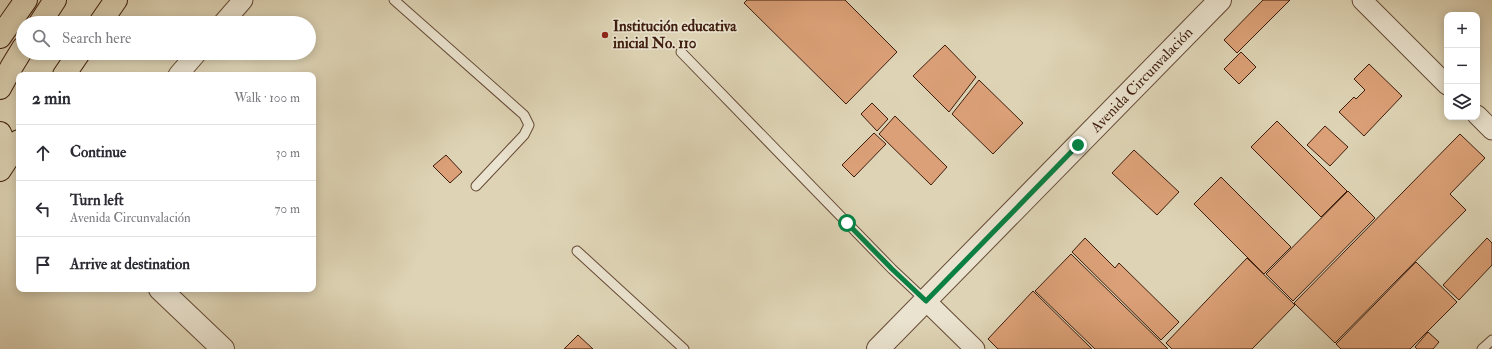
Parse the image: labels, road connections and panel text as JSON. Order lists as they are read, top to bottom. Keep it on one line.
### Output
{"streets":{"street":["Avenida Circunvalación"]},"places":["Institución educativa inicial No. 110"],"page":{"map_buttons":["+","−"],"search":"Search here","heading":["2 min","Walk · 100 m"],"list":[["Continue","30 m"],["Turn left","Avenida Circunvalación","70 m"],"Arrive at destination"]}}
